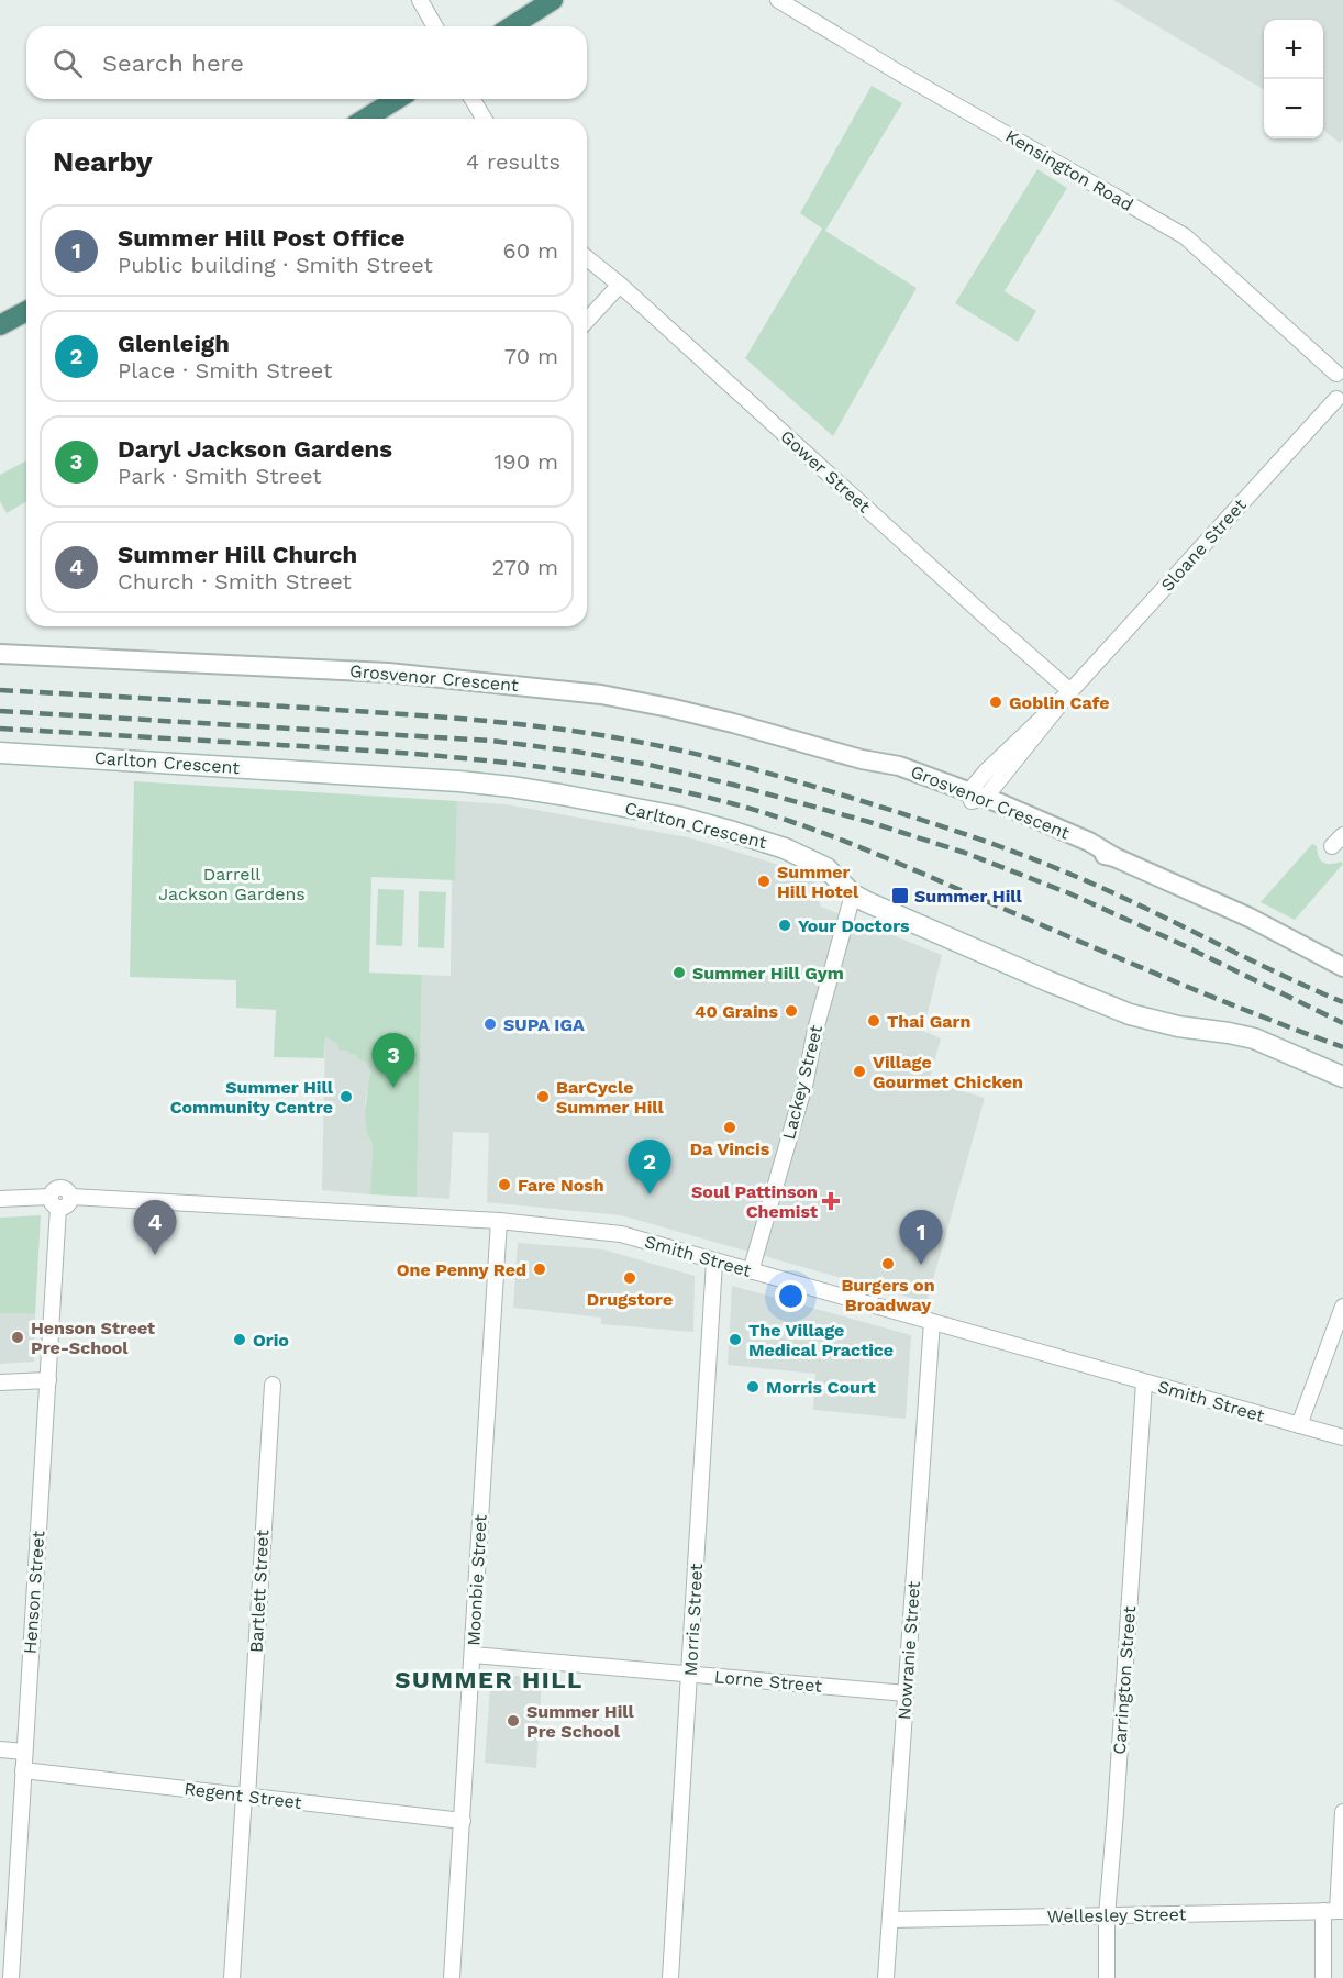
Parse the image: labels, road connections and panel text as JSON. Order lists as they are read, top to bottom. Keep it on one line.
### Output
{"streets":{"main road":["Carlton Crescent"],"street":["Kensington Road","Gower Street","Sloane Street","Grosvenor Crescent","Lackey Street","Smith Street","Moonbie Street","Bartlett Street","Henson Street","Morris Street","Nowranie Street","Carrington Street","Lorne Street","Regent Street","Wellesley Street"]},"crossings":[["Gower Street","Sloane Street"],["Sloane Street","Grosvenor Crescent"],["Carlton Crescent","Lackey Street"],["Lackey Street","Smith Street"],["Smith Street","Moonbie Street"],["Smith Street","Henson Street"],["Smith Street","Morris Street"],["Smith Street","Nowranie Street"],["Smith Street","Carrington Street"],["Moonbie Street","Lorne Street"],["Moonbie Street","Regent Street"],["Bartlett Street","Regent Street"],["Henson Street","Regent Street"],["Morris Street","Lorne Street"],["Nowranie Street","Lorne Street"],["Nowranie Street","Wellesley Street"],["Carrington Street","Wellesley Street"]],"districts":["SUMMER HILL"],"parks":["Darrell Jackson Gardens"],"places":{"other":["Goblin Cafe","Summer Hill Hotel","Your Doctors","Summer Hill Gym","40 Grains","Thai Garn","SUPA IGA","Village Gourmet Chicken","Summer Hill Community Centre","BarCycle Summer Hill","Da Vincis","Fare Nosh","Burgers on Broadway","One Penny Red","Drugstore","Henson Street Pre-School","Orio","The Village Medical Practice","Morris Court","Summer Hill Pre School"],"transit":["Summer Hill"],"health":["Soul Pattinson Chemist"]},"page":{"map_buttons":["+","−"],"search":"Search here","heading":["Nearby","4 results"],"list":[{"mark":"1","name":"Summer Hill Post Office","note":"Public building · Smith Street","value":"60 m"},{"mark":"2","name":"Glenleigh","note":"Place · Smith Street","value":"70 m"},{"mark":"3","name":"Daryl Jackson Gardens","note":"Park · Smith Street","value":"190 m"},{"mark":"4","name":"Summer Hill Church","note":"Church · Smith Street","value":"270 m"}],"pins":["3","2","4","1"]}}
